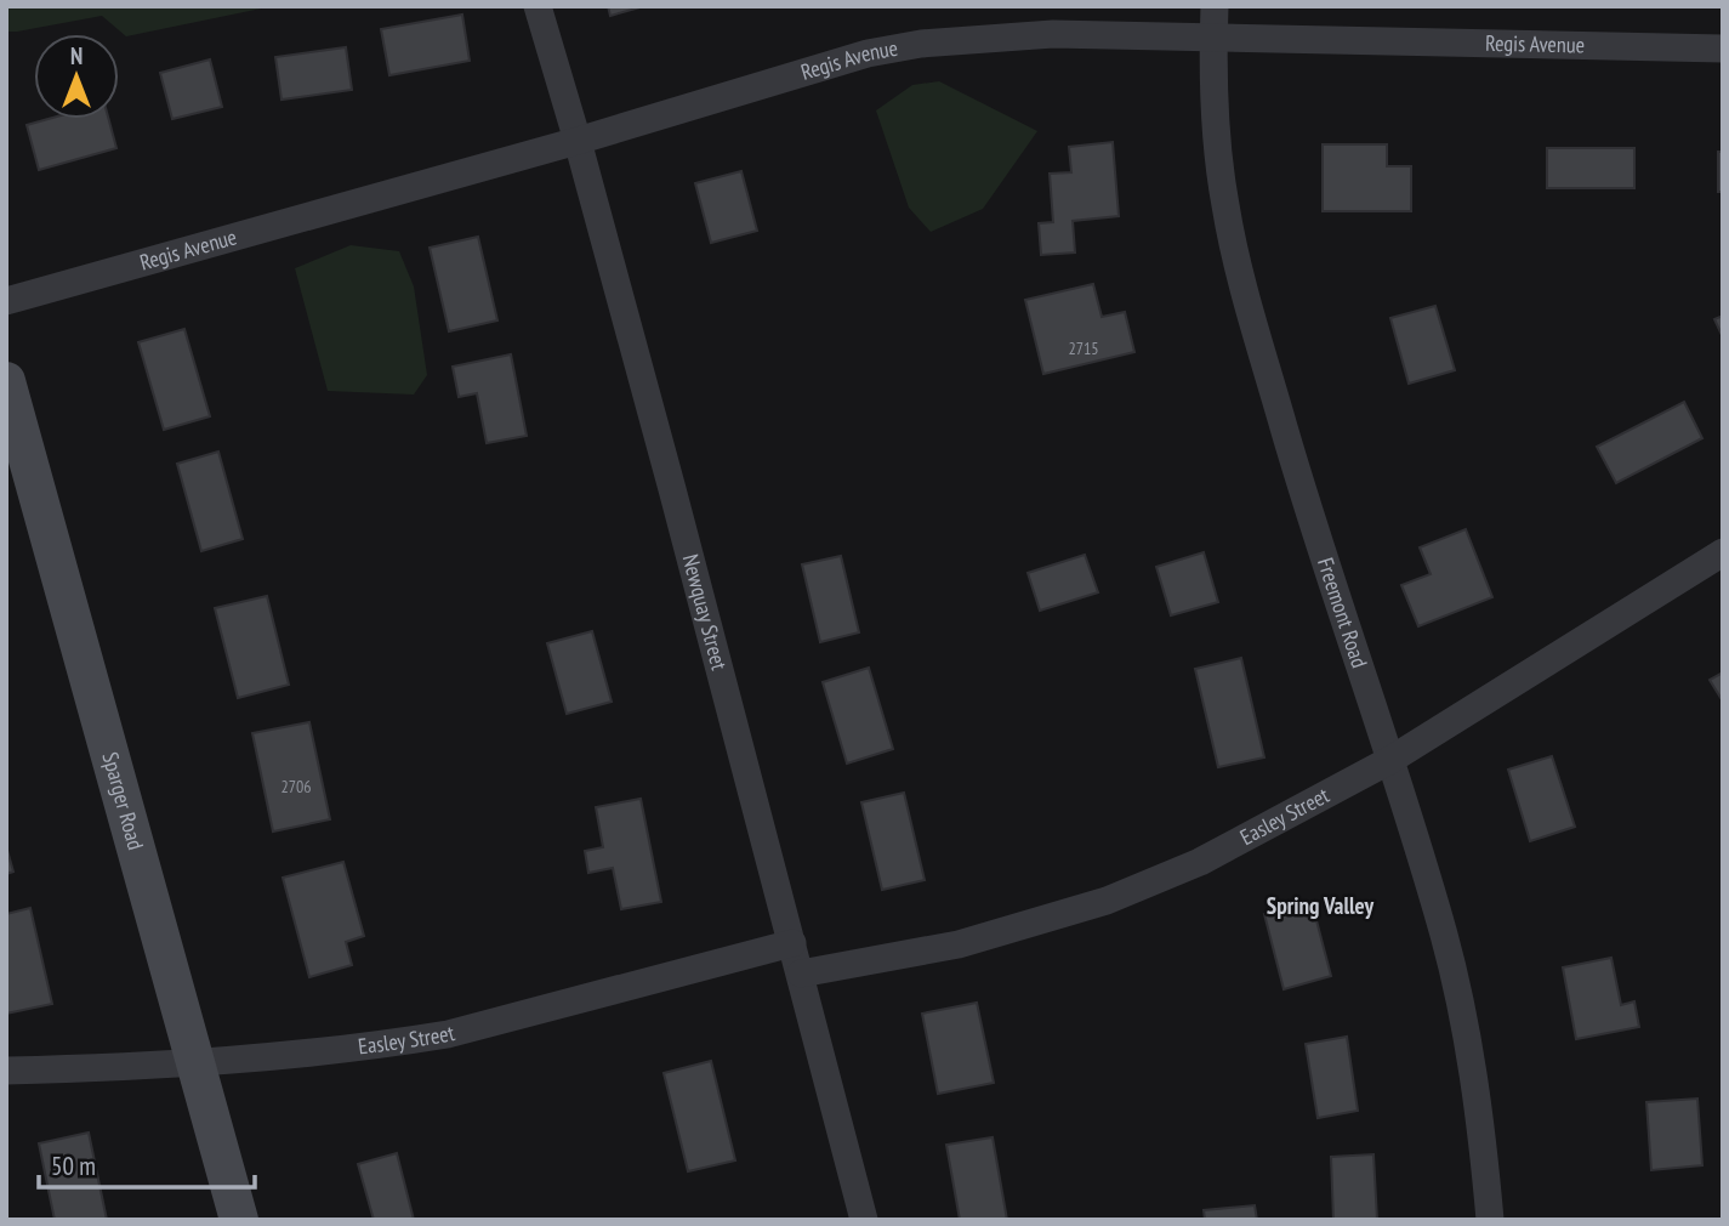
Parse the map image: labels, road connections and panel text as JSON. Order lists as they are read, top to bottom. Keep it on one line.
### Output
{"streets":{"street":["Regis Avenue","Newquay Street","Freemont Road","Sparger Road","Easley Street"]},"crossings":[["Regis Avenue","Newquay Street"],["Regis Avenue","Freemont Road"],["Newquay Street","Easley Street"],["Freemont Road","Easley Street"],["Sparger Road","Easley Street"]],"districts":["Spring Valley"],"house_numbers":["2715","2706"],"scale_bar":"50 m","north":"top"}
